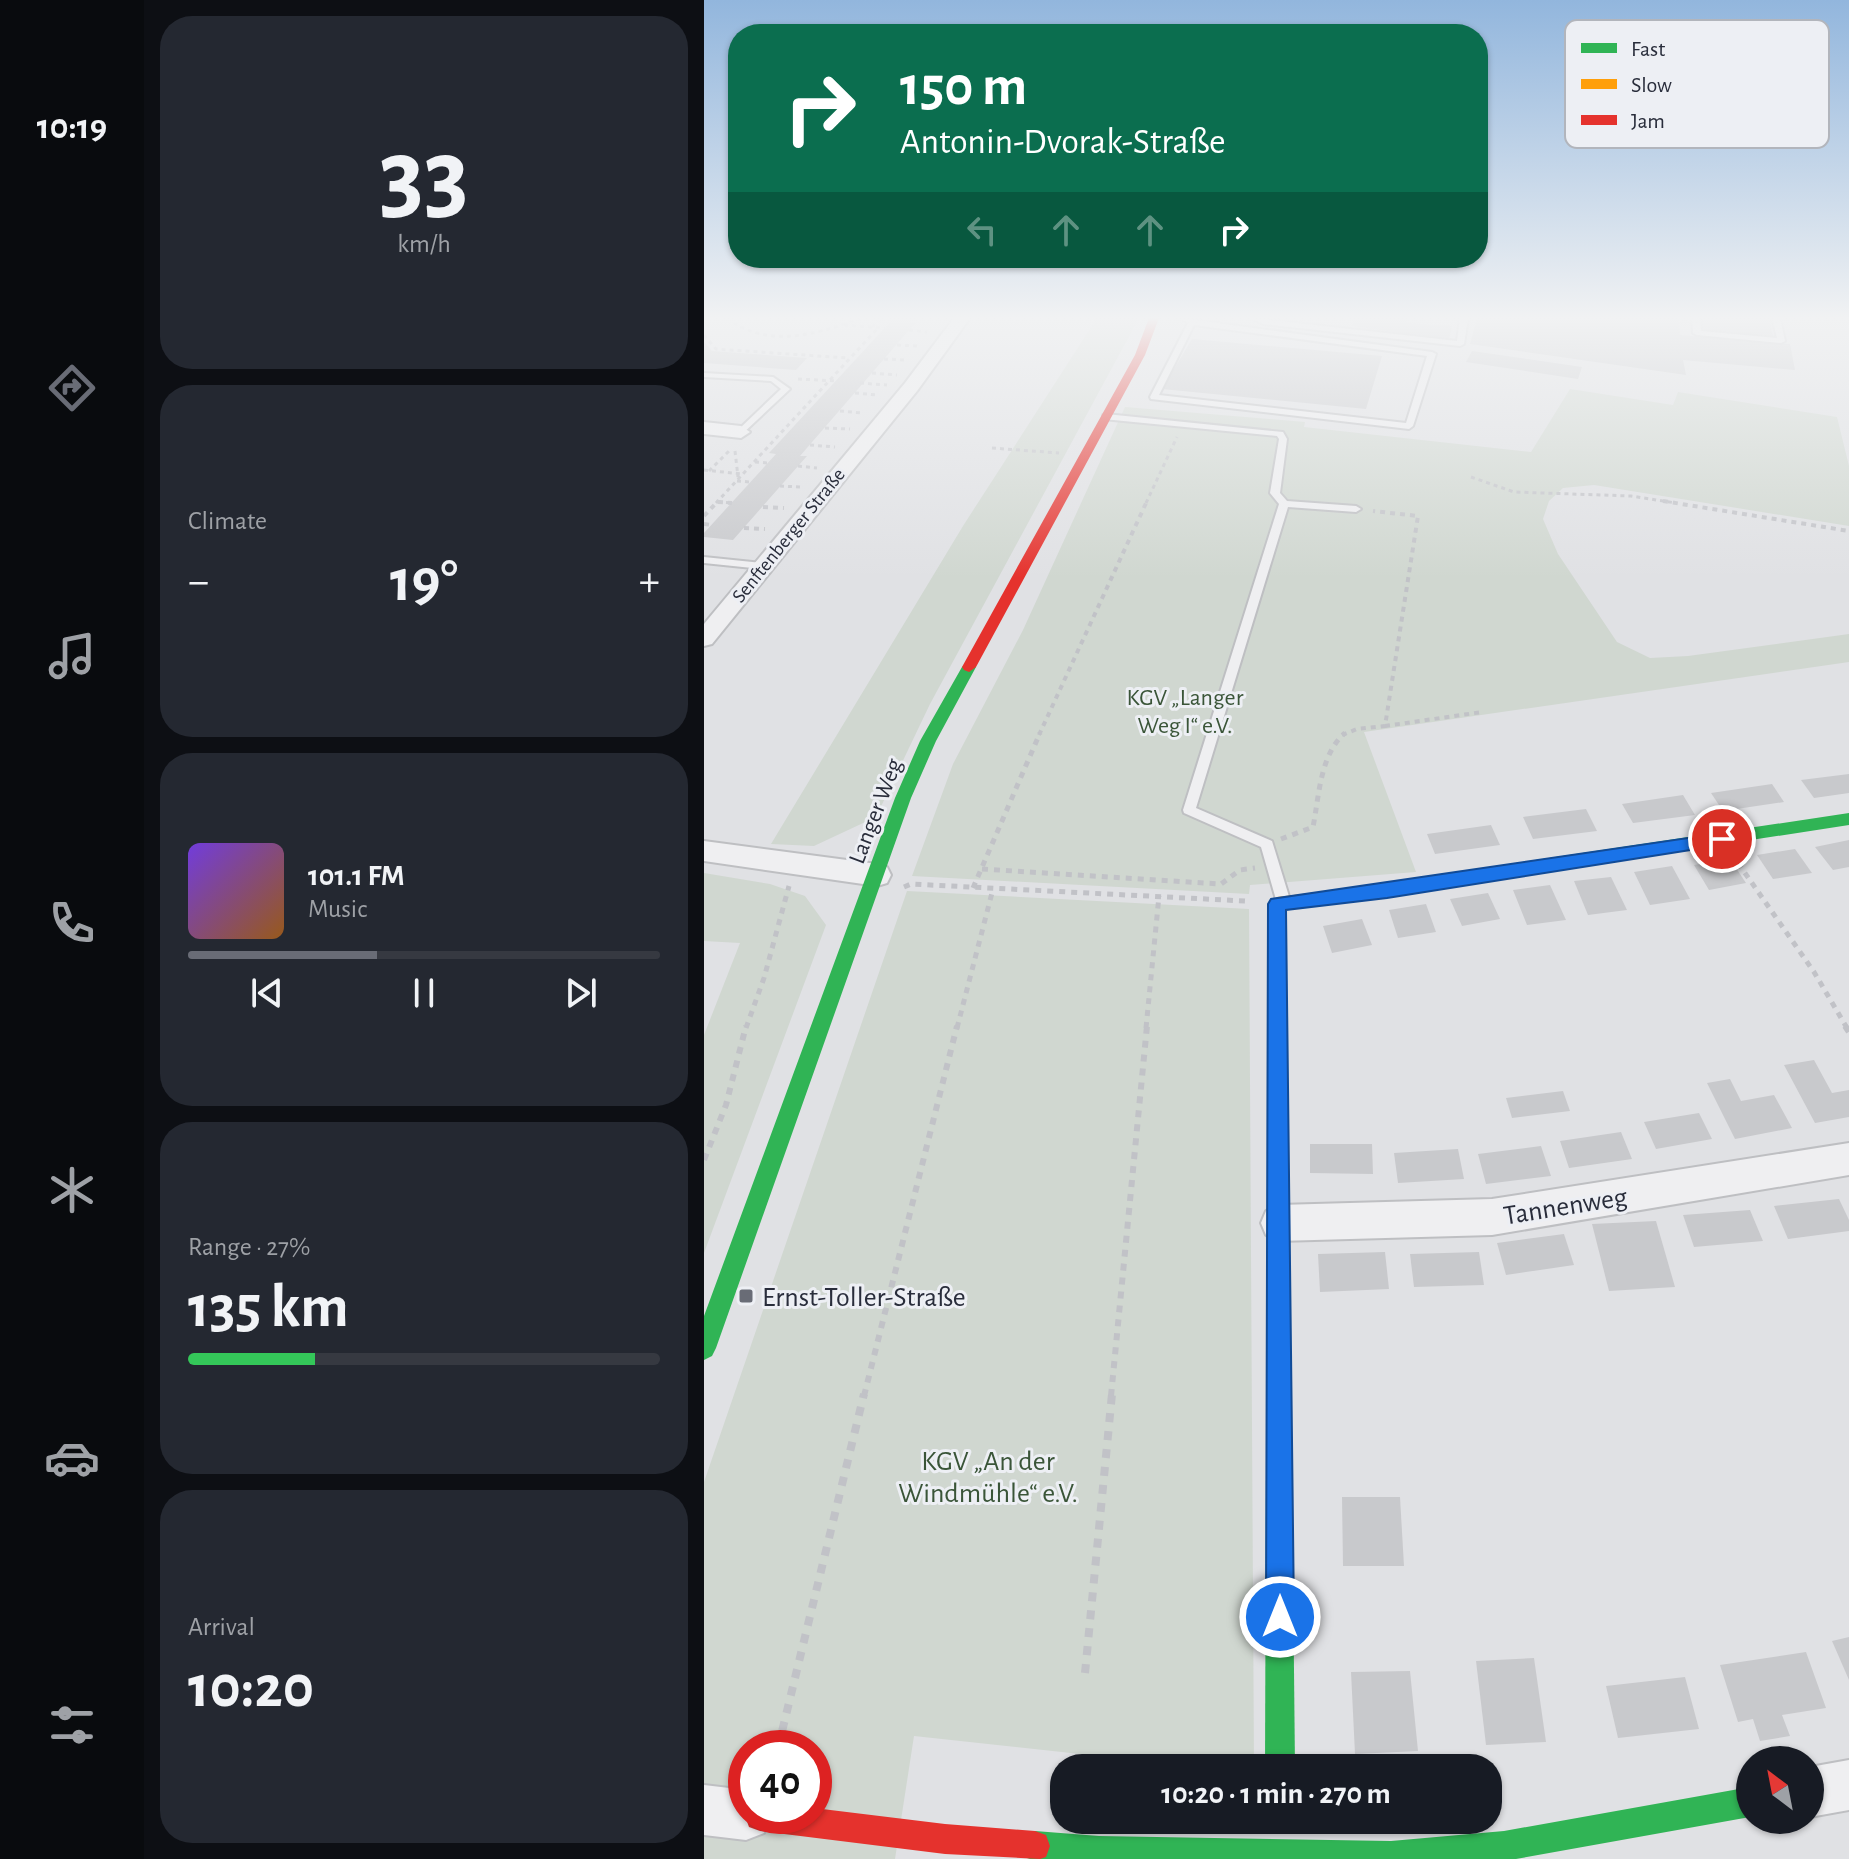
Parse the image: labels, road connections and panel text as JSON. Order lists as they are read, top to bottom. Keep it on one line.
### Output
{"streets":{"street":["Senftenberger Straße","Langer Weg","Tannenweg"]},"parks":["KGV „Langer Weg I“ e.V.","KGV „An der Windmühle“ e.V."],"places":{"transit":["Ernst-Toller-Straße"]},"legend":["Fast","Slow","Jam"],"north":"top left","page":{"tabs":"10:19","tile":[["33","km/h"],"Climate",["Range · 27%","135 km"],["Arrival","10:20"]],"turn":["150 m","Antonin-Dvorak-Straße"],"heat":["−","19°","+"],"song":["101.1 FM","Music"],"limit":"40","trip":"10:20 · 1 min · 270 m"}}
